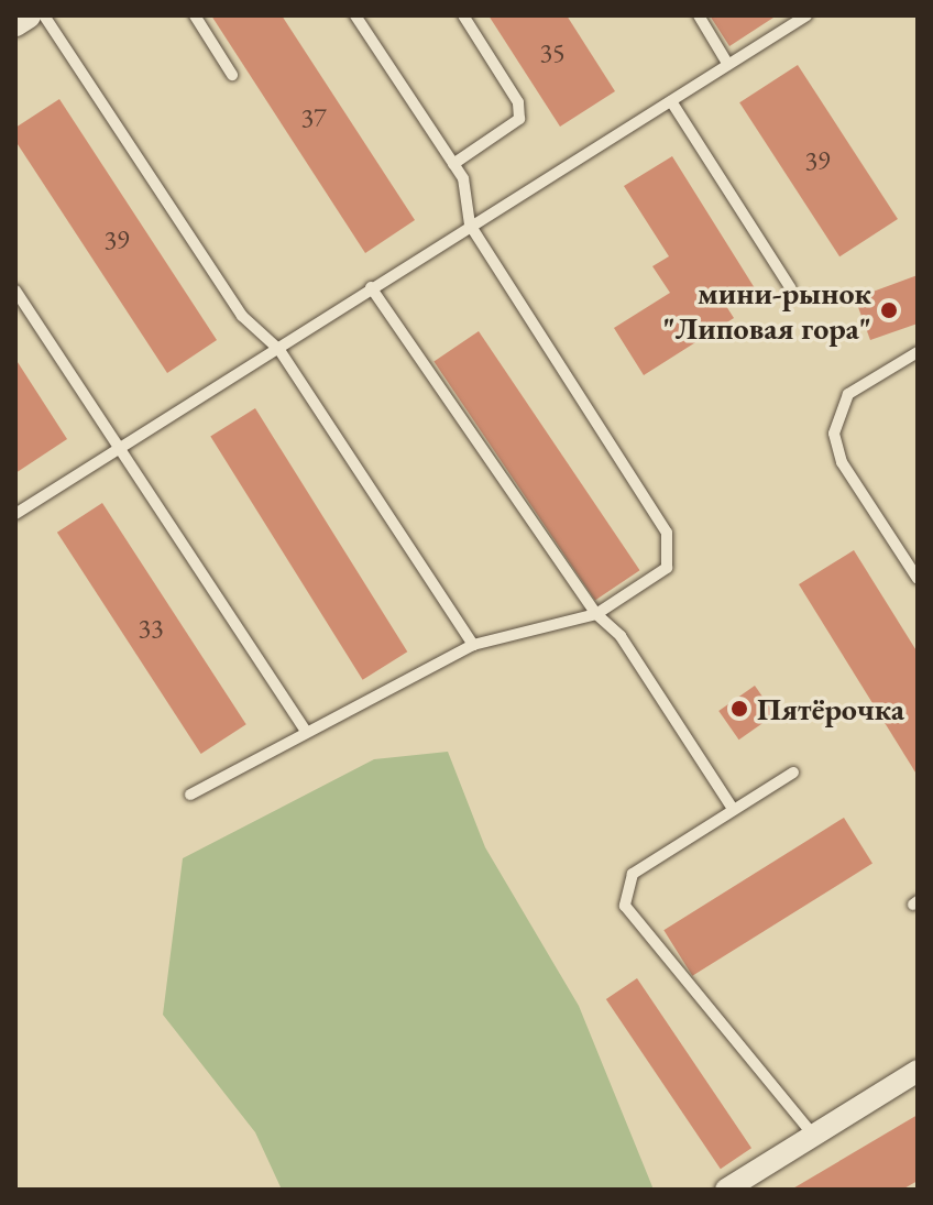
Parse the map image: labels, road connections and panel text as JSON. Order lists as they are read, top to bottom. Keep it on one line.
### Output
{"places":["мини-рынок \"Липовая гора\"","Пятёрочка"],"house_numbers":["35","37","39","39","33"]}
